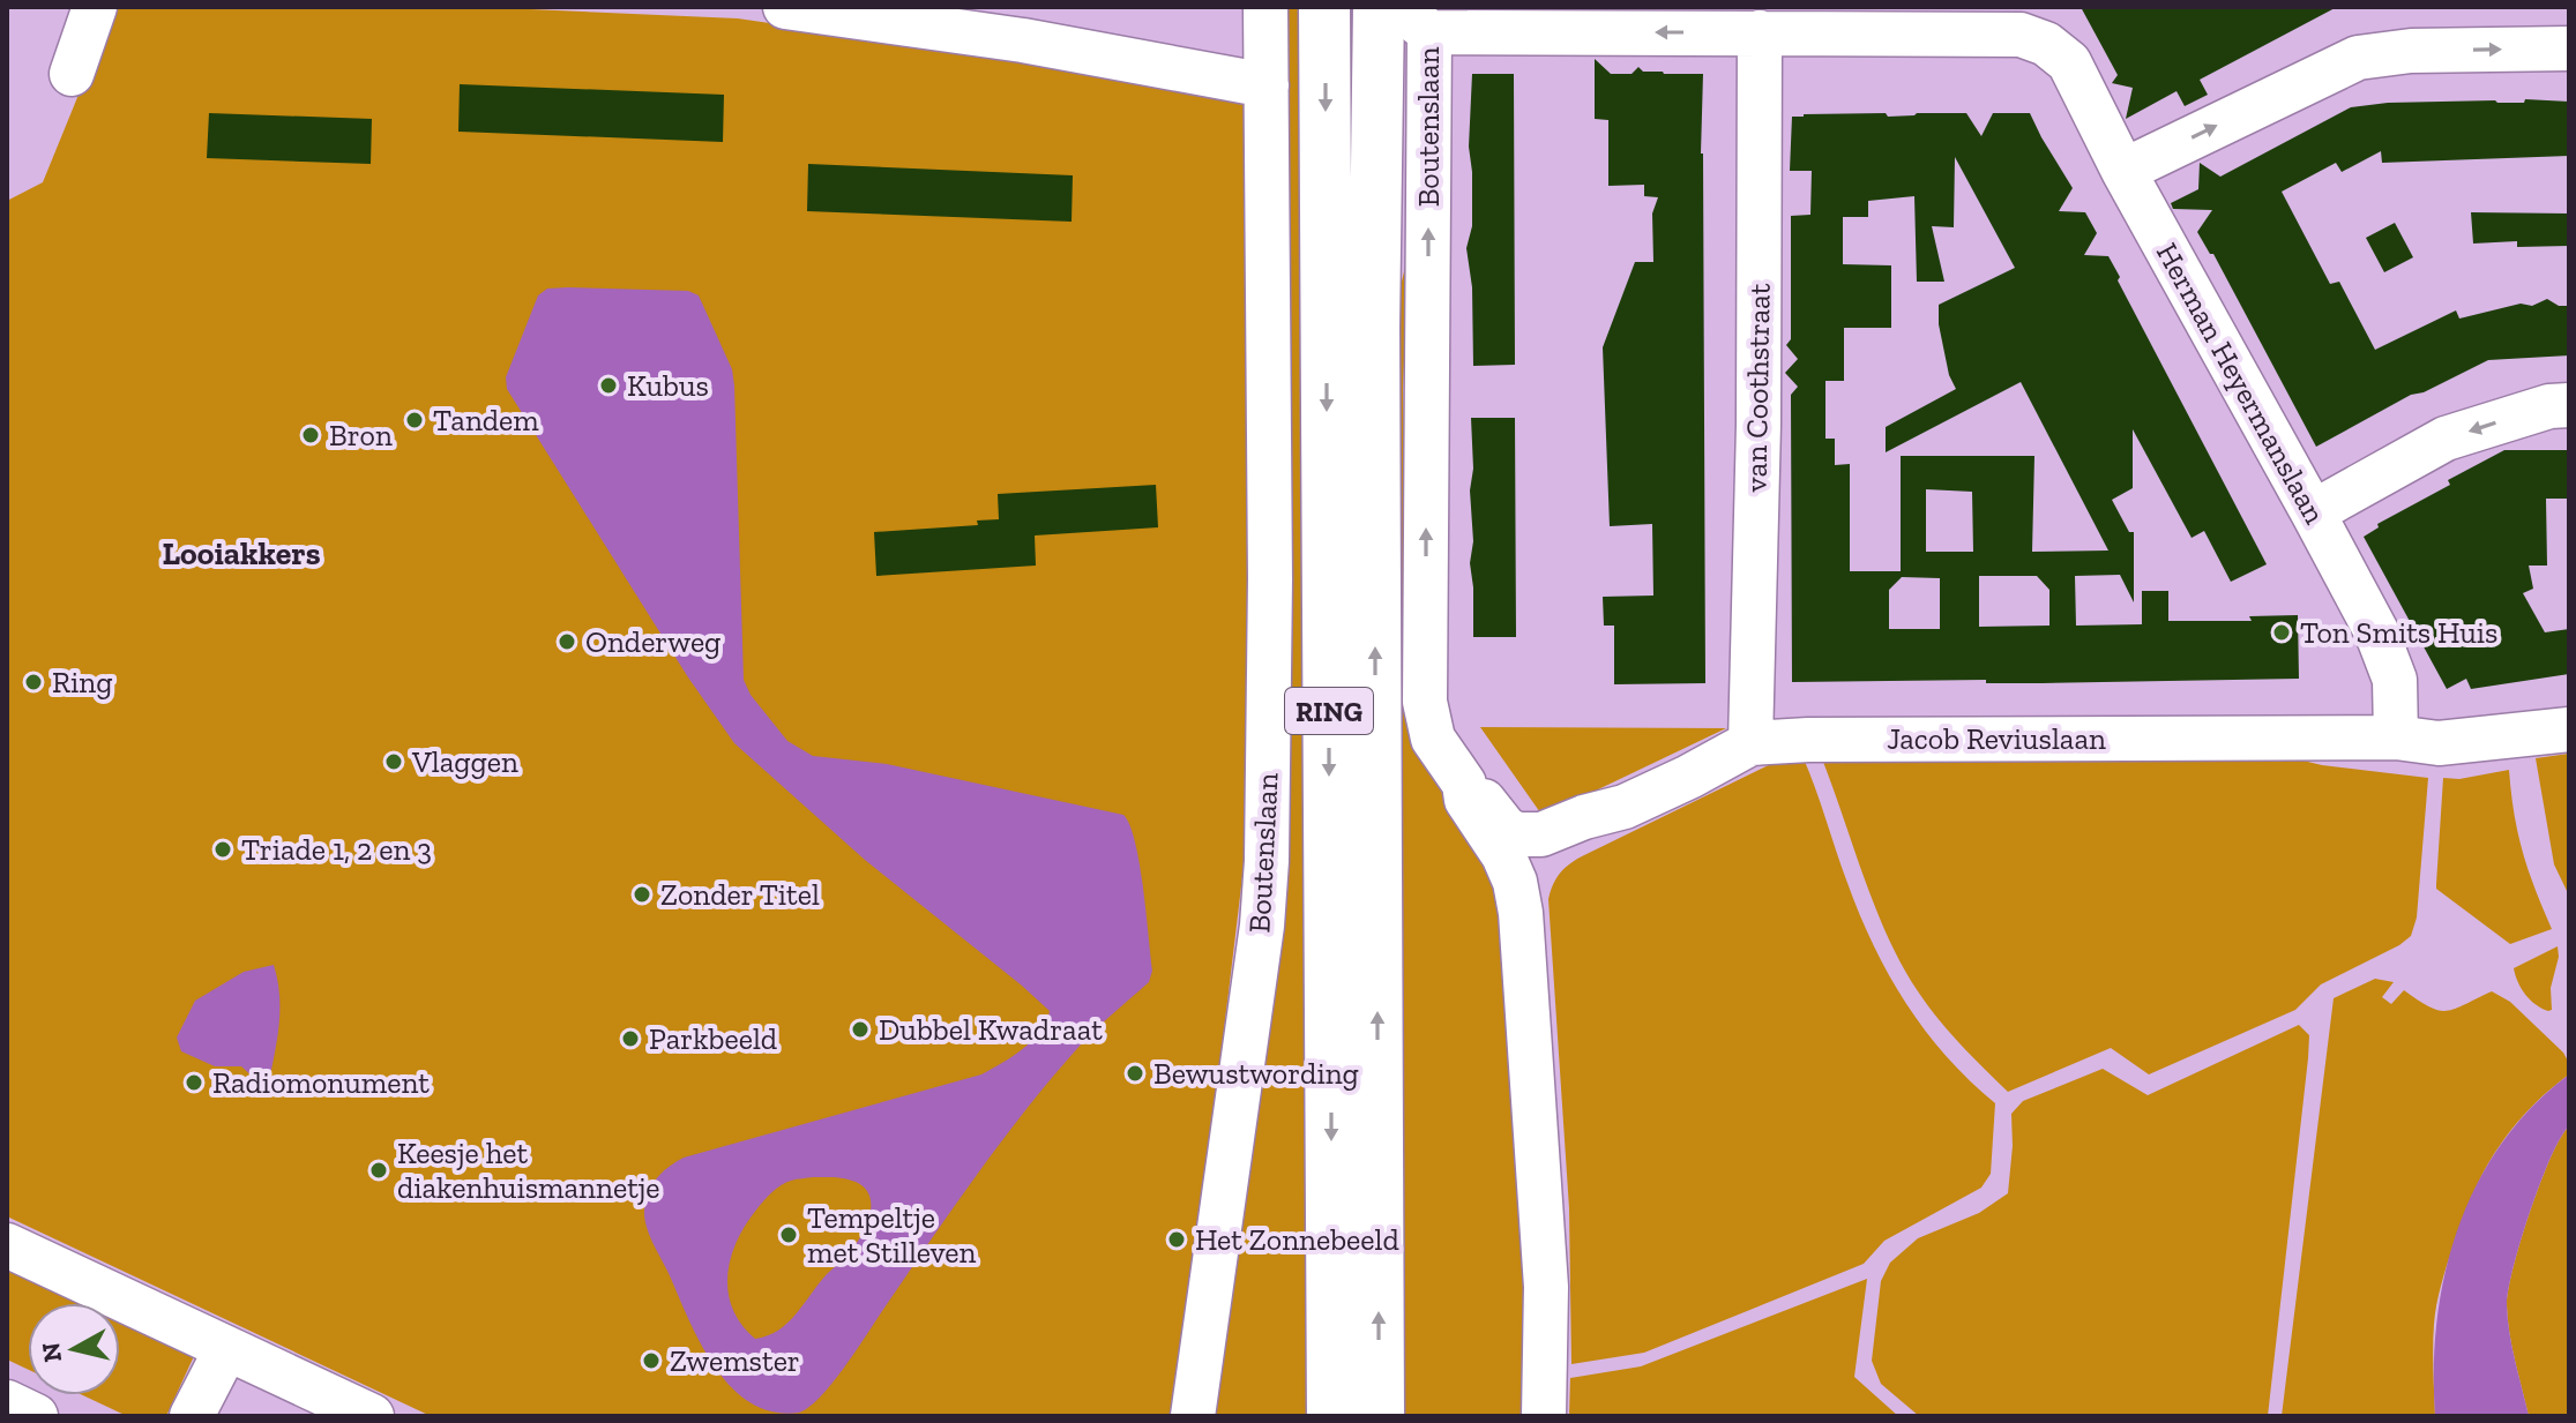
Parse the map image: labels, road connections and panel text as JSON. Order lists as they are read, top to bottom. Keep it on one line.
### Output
{"streets":{"main road":["Boutenslaan","RING"],"street":["Herman Heyermanslaan","van Coothstraat","Jacob Reviuslaan"]},"crossings":[["Boutenslaan","Jacob Reviuslaan"],["Herman Heyermanslaan","Jacob Reviuslaan"],["van Coothstraat","Jacob Reviuslaan"]],"districts":["Looiakkers"],"places":["Kubus","Tandem","Bron","Ton Smits Huis","Onderweg","Ring","Vlaggen","Triade 1, 2 en 3","Zonder Titel","Dubbel Kwadraat","Parkbeeld","Bewustwording","Radiomonument","Keesje het diakenhuismannetje","Tempeltje met Stilleven","Het Zonnebeeld","Zwemster"],"north":"left"}
